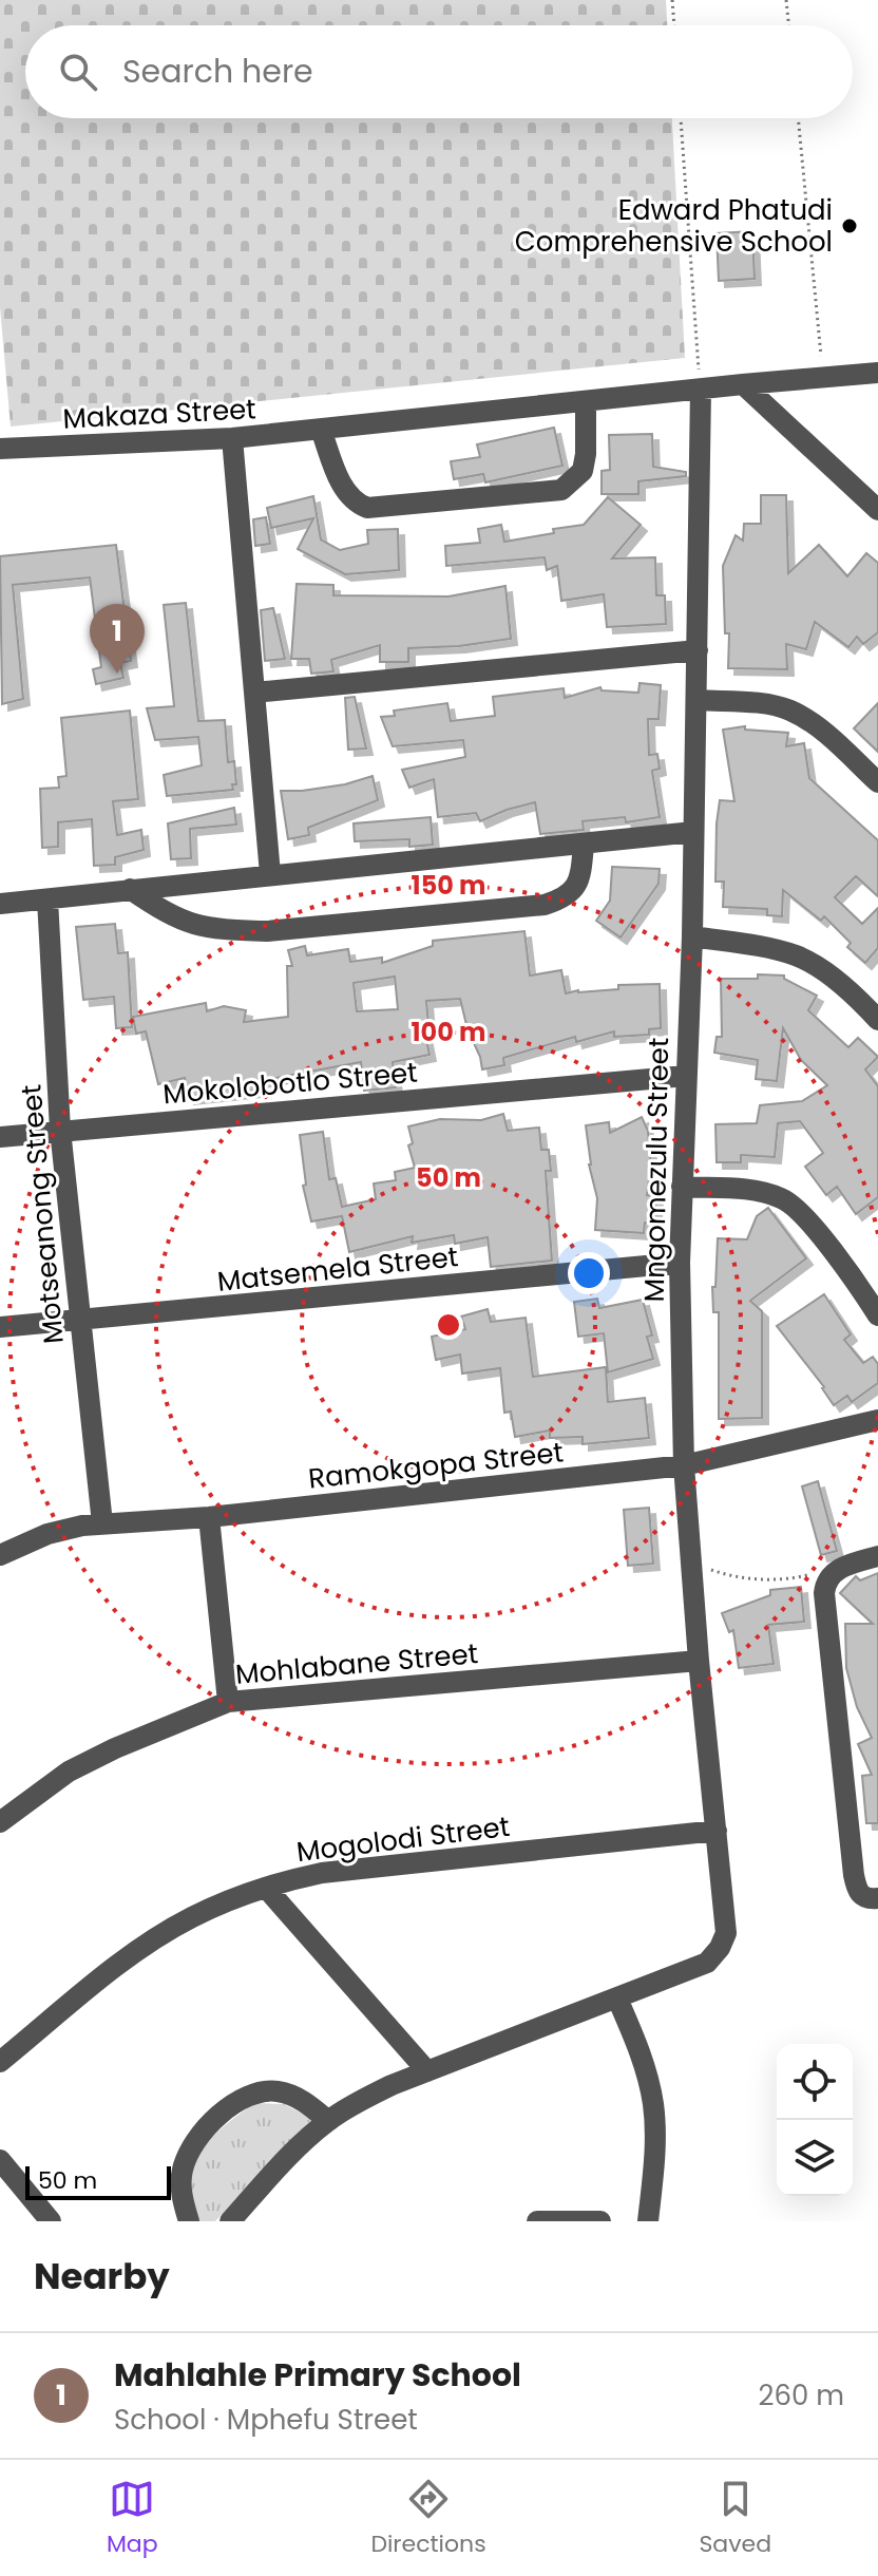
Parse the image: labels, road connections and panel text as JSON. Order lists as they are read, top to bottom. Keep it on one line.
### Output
{"streets":{"street":["Makaza Street","Mokolobotlo Street","Mngomezulu Street","Motseanong Street","Matsemela Street","Ramokgopa Street","Mohlabane Street","Mogolodi Street"]},"crossings":[["Makaza Street","Mngomezulu Street"],["Mokolobotlo Street","Mngomezulu Street"],["Mokolobotlo Street","Motseanong Street"],["Mngomezulu Street","Matsemela Street"],["Mngomezulu Street","Ramokgopa Street"],["Mngomezulu Street","Mohlabane Street"],["Mngomezulu Street","Mogolodi Street"],["Motseanong Street","Matsemela Street"],["Motseanong Street","Ramokgopa Street"]],"places":["Edward Phatudi Comprehensive School"],"scale_bar":"50 m","page":{"search":"Search here","pins":"1","scale":"50 m","heading":"Nearby","list":[{"mark":"1","name":"Mahlahle Primary School","note":"School · Mphefu Street","value":"260 m"}],"nav":["Map","Directions","Saved"]},"rings":["150 m","100 m","50 m"]}
